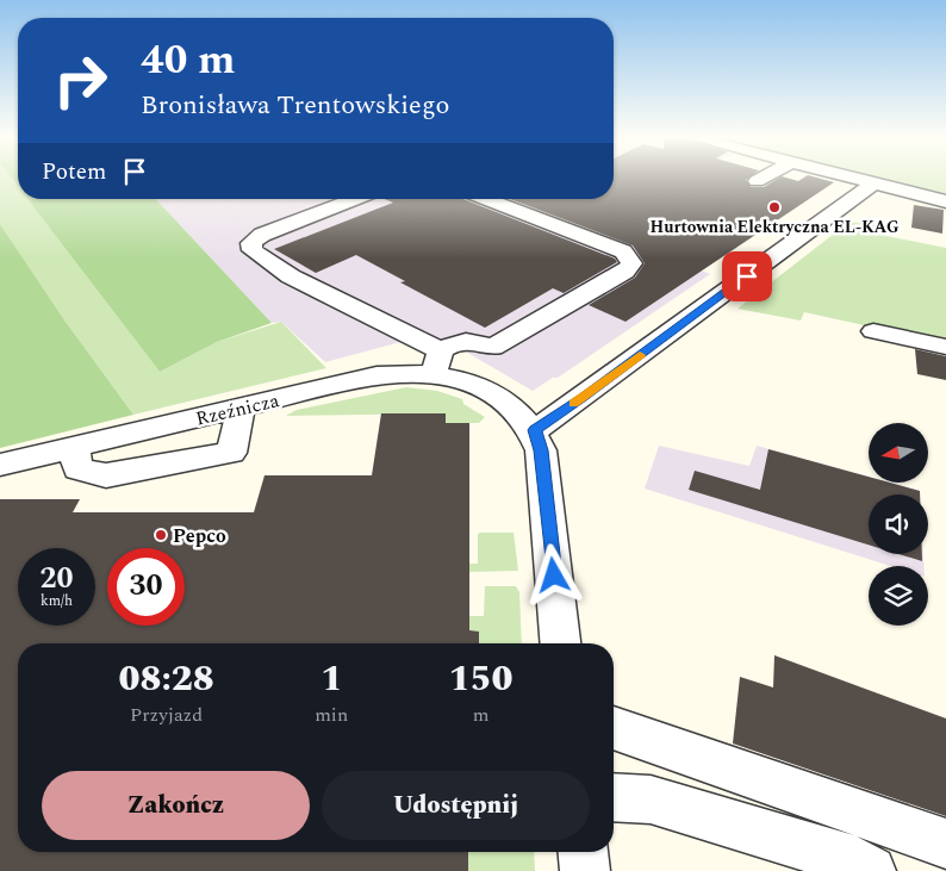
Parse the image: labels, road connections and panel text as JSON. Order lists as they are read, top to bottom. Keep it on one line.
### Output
{"streets":{"street":["Rzeźnicza"]},"places":["Hurtownia Elektryczna EL-KAG","Pepco"],"north":"left","page":{"turn":["40 m","Bronisława Trentowskiego"],"then":"Potem","speed":"20 km/h","limit":"30","eta":["08:28","Przyjazd","1","min","150","m"],"buttons":["Zakończ","Udostępnij"]}}
